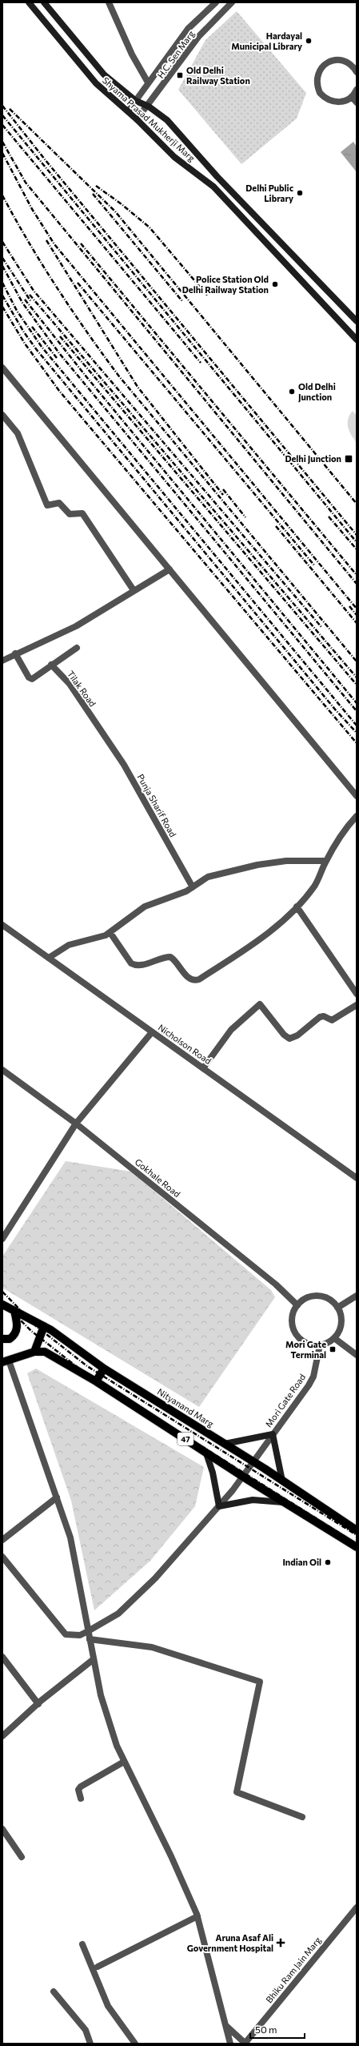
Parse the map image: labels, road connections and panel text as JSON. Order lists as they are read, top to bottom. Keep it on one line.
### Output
{"streets":{"main road":["Shyama Prasad Mukherji Marg","Nityanand Marg","47"],"street":["H.C. Sen Marg","Tilak Road","Punja Sharif Road","Nicholson Road","Gokhale Road","Mori Gate Road","Bhiku Ram Jain Marg"]},"crossings":[["H.C. Sen Marg","Shyama Prasad Mukherji Marg"],["Tilak Road","Punja Sharif Road"],["Gokhale Road","Mori Gate Road"],["Mori Gate Road","Nityanand Marg"],["Mori Gate Road","47"]],"places":{"other":["Hardayal Municipal Library","Delhi Public Library","Police Station Old Delhi Railway Station","Old Delhi Junction","Indian Oil"],"transit":["Old Delhi Railway Station","Delhi Junction","Mori Gate Terminal"],"health":["Aruna Asaf Ali Government Hospital"]},"scale_bar":"50 m"}
